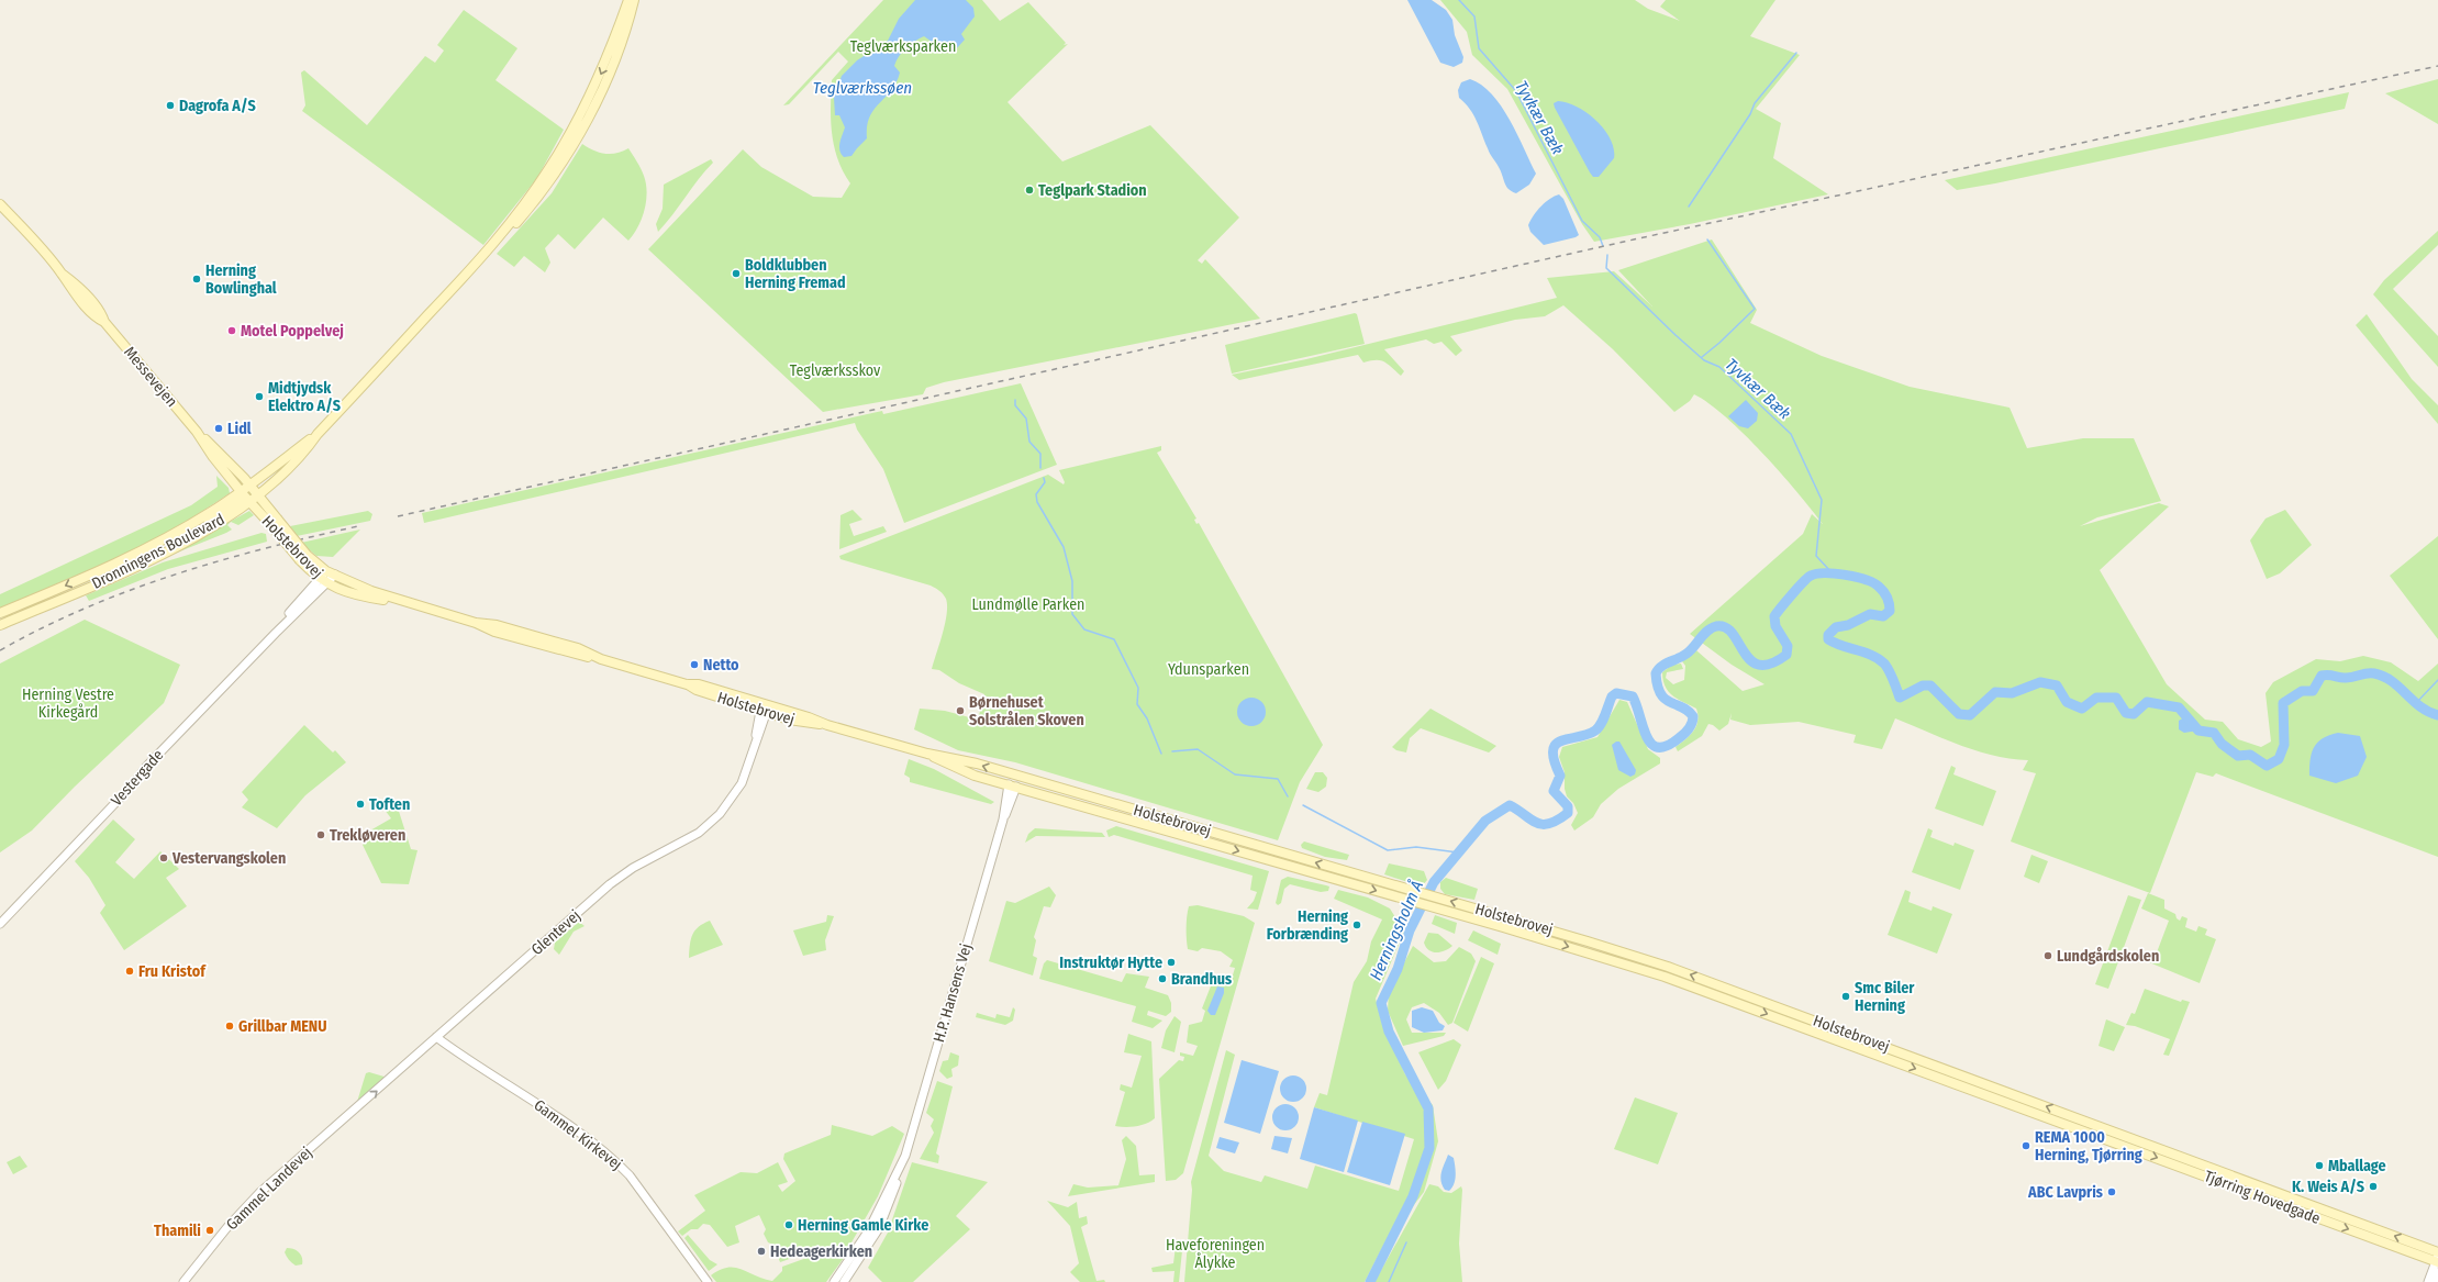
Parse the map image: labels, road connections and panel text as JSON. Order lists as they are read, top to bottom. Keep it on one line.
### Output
{"streets":{"main road":["Messevejen","Holstebrovej","Dronningens Boulevard","Tjørring Hovedgade"],"street":["Vestergade","Glentevej","H.P. Hansens Vej","Gammel Kirkevej","Gammel Landevej"]},"crossings":[["Messevejen","Holstebrovej"],["Messevejen","Dronningens Boulevard"],["Holstebrovej","Dronningens Boulevard"],["Holstebrovej","Vestergade"],["Holstebrovej","Glentevej"],["Holstebrovej","H.P. Hansens Vej"],["Holstebrovej","Tjørring Hovedgade"],["Glentevej","Gammel Kirkevej"],["Glentevej","Gammel Landevej"]],"water":["Teglværkssøen","Tyvkær Bæk","Herningsholm Å"],"parks":["Teglværksparken","Teglværksskov","Lundmølle Parken","Ydunsparken","Herning Vestre Kirkegård","Haveforeningen Ålykke"],"places":["Dagrofa A/S","Teglpark Stadion","Boldklubben Herning Fremad","Herning Bowlinghal","Motel Poppelvej","Midtjydsk Elektro A/S","Lidl","Netto","Børnehuset Solstrålen Skoven","Toften","Trekløveren","Vestervangskolen","Herning Forbrænding","Lundgårdskolen","Instruktør Hytte","Fru Kristof","Brandhus","Smc Biler Herning","Grillbar MENU","REMA 1000 Herning, Tjørring","Mballage","K. Weis A/S","ABC Lavpris","Herning Gamle Kirke","Thamili","Hedeagerkirken"]}
